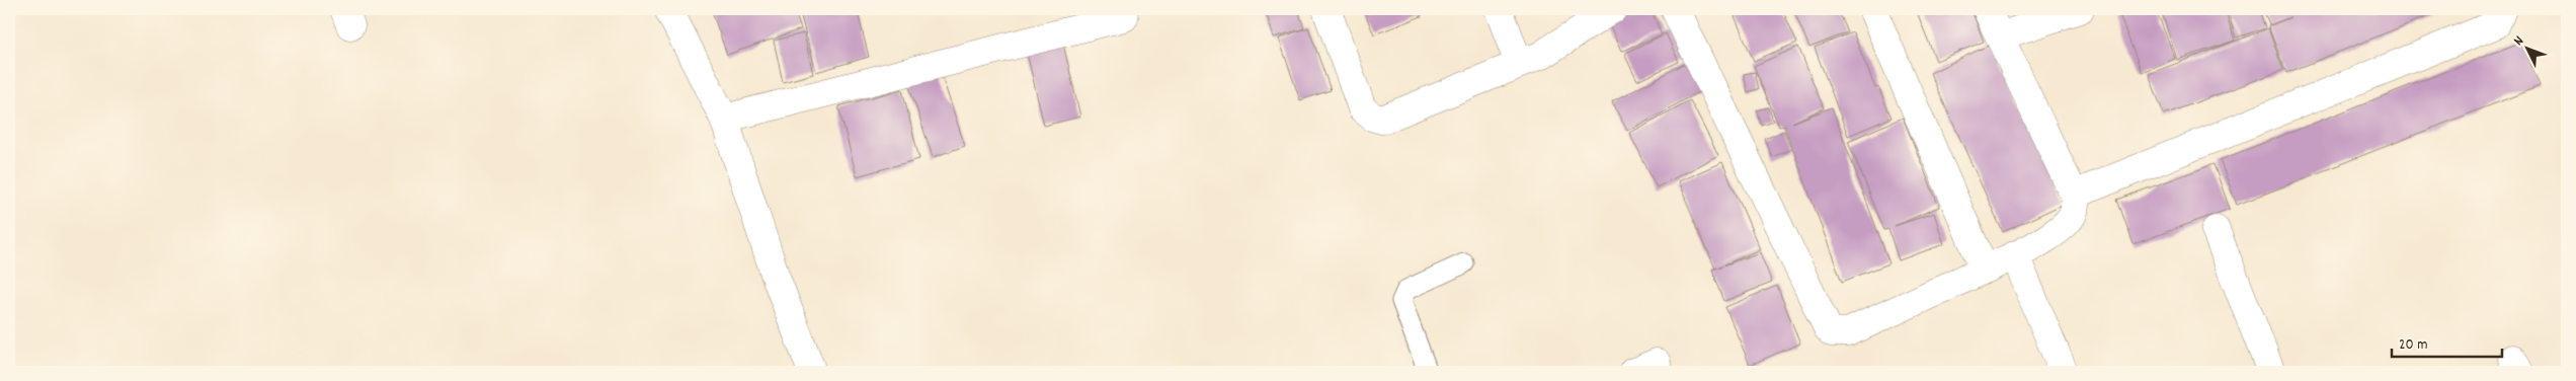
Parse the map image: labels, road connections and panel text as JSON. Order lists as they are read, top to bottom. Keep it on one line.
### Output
{"scale_bar":"20 m","north":"top left"}
